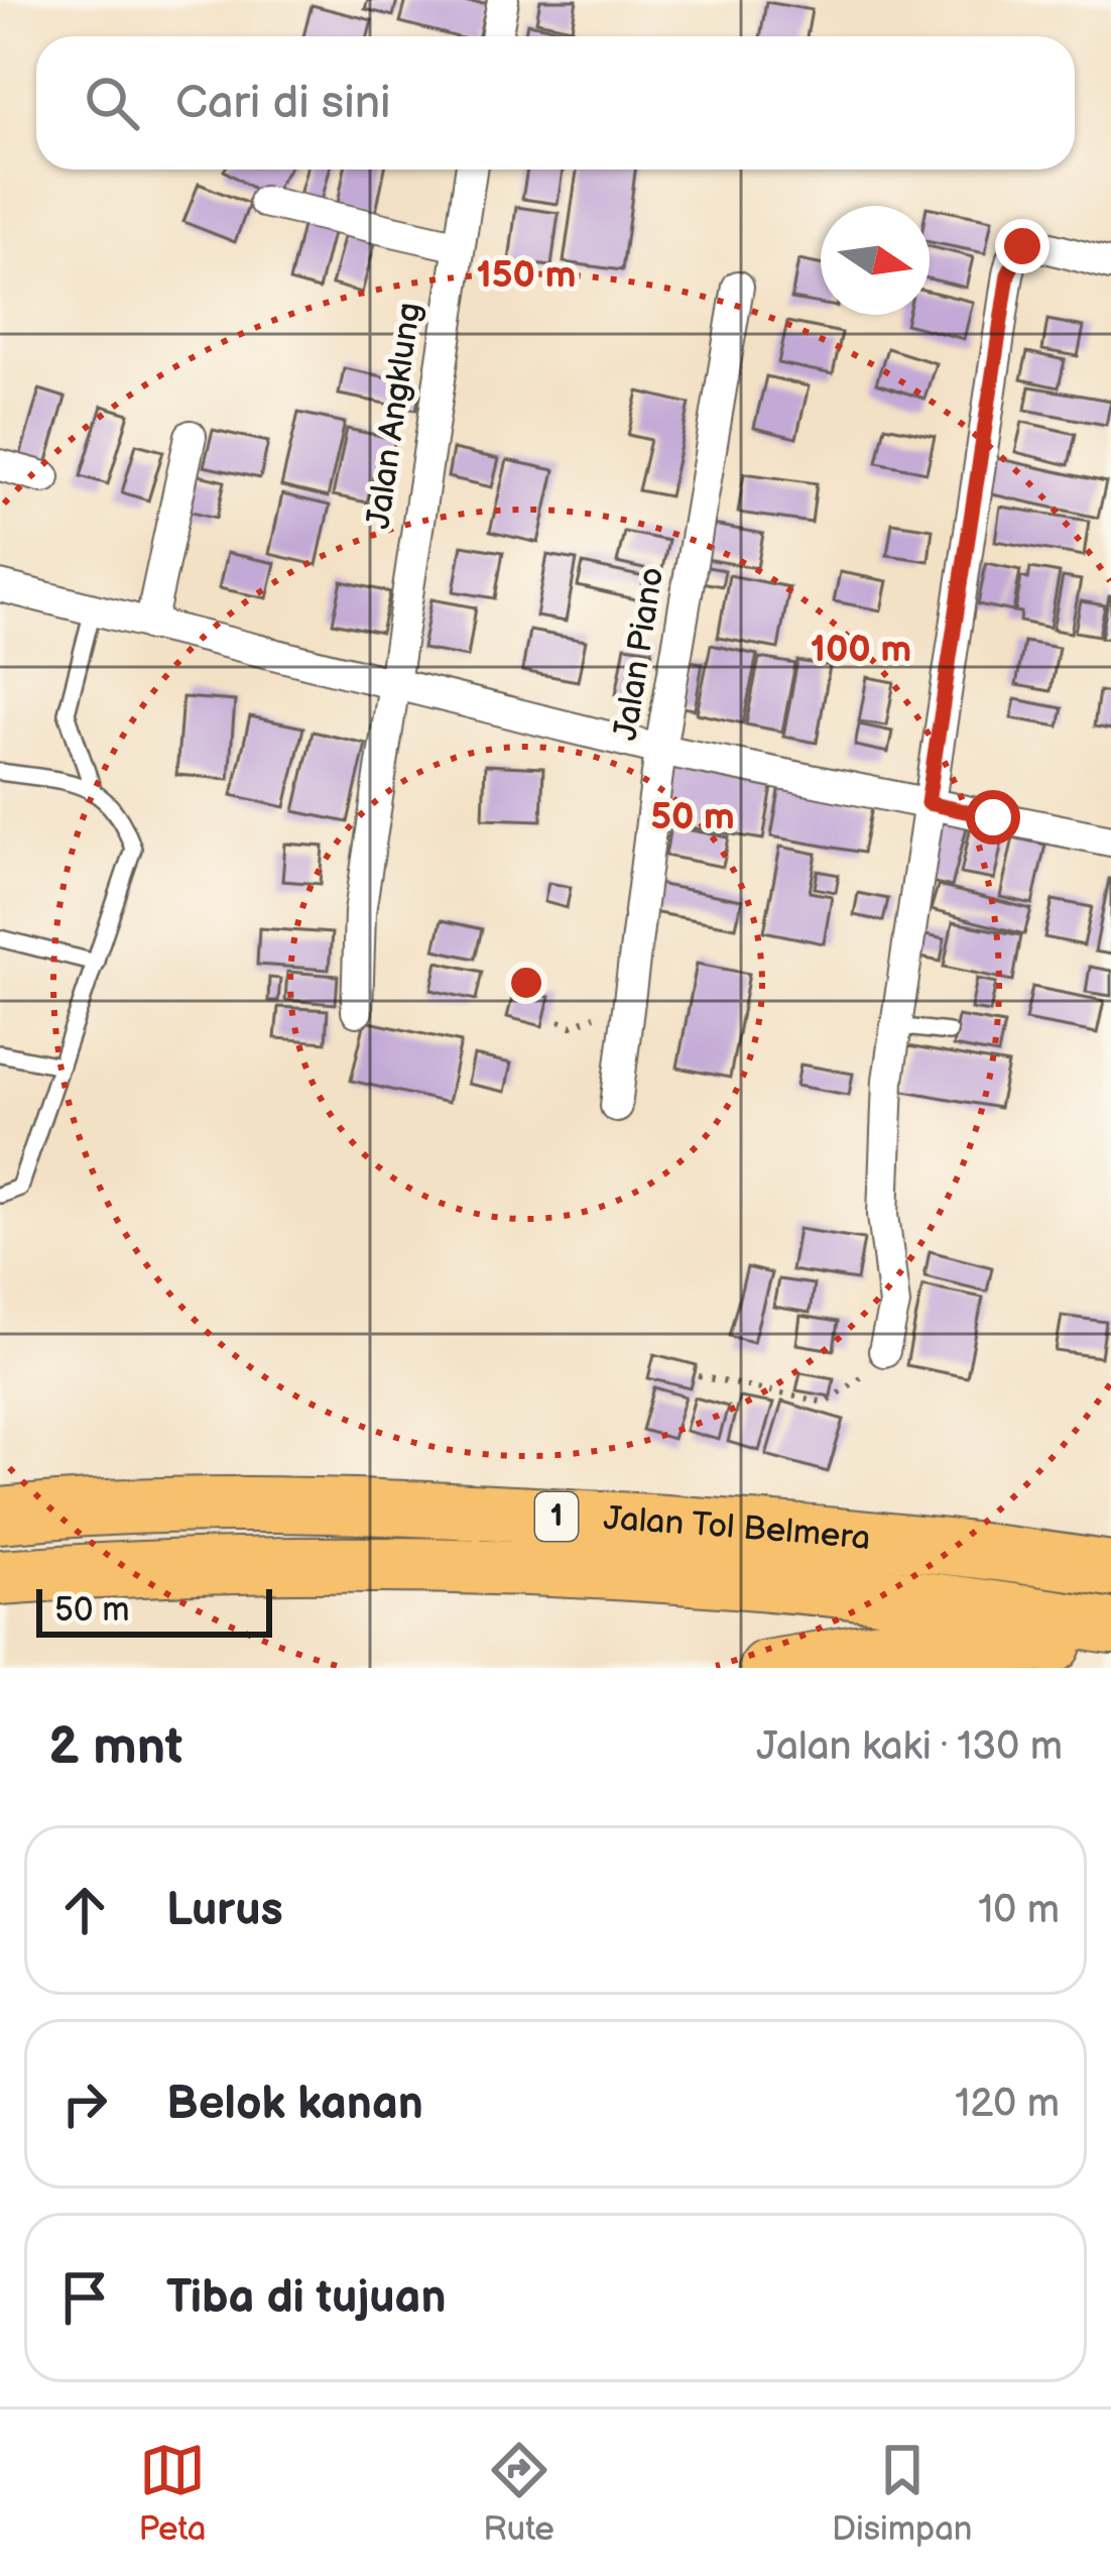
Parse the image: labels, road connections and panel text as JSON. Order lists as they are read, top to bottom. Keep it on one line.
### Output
{"streets":{"highway":["1","Jalan Tol Belmera"],"street":["Jalan Angklung","Jalan Piano"]},"scale_bar":"50 m","north":"right","page":{"search":"Cari di sini","scale":"50 m","heading":["2 mnt","Jalan kaki · 130 m"],"list":[["Lurus","10 m"],["Belok kanan","120 m"],"Tiba di tujuan"],"nav":["Peta","Rute","Disimpan"]},"rings":["150 m","100 m","50 m"]}
